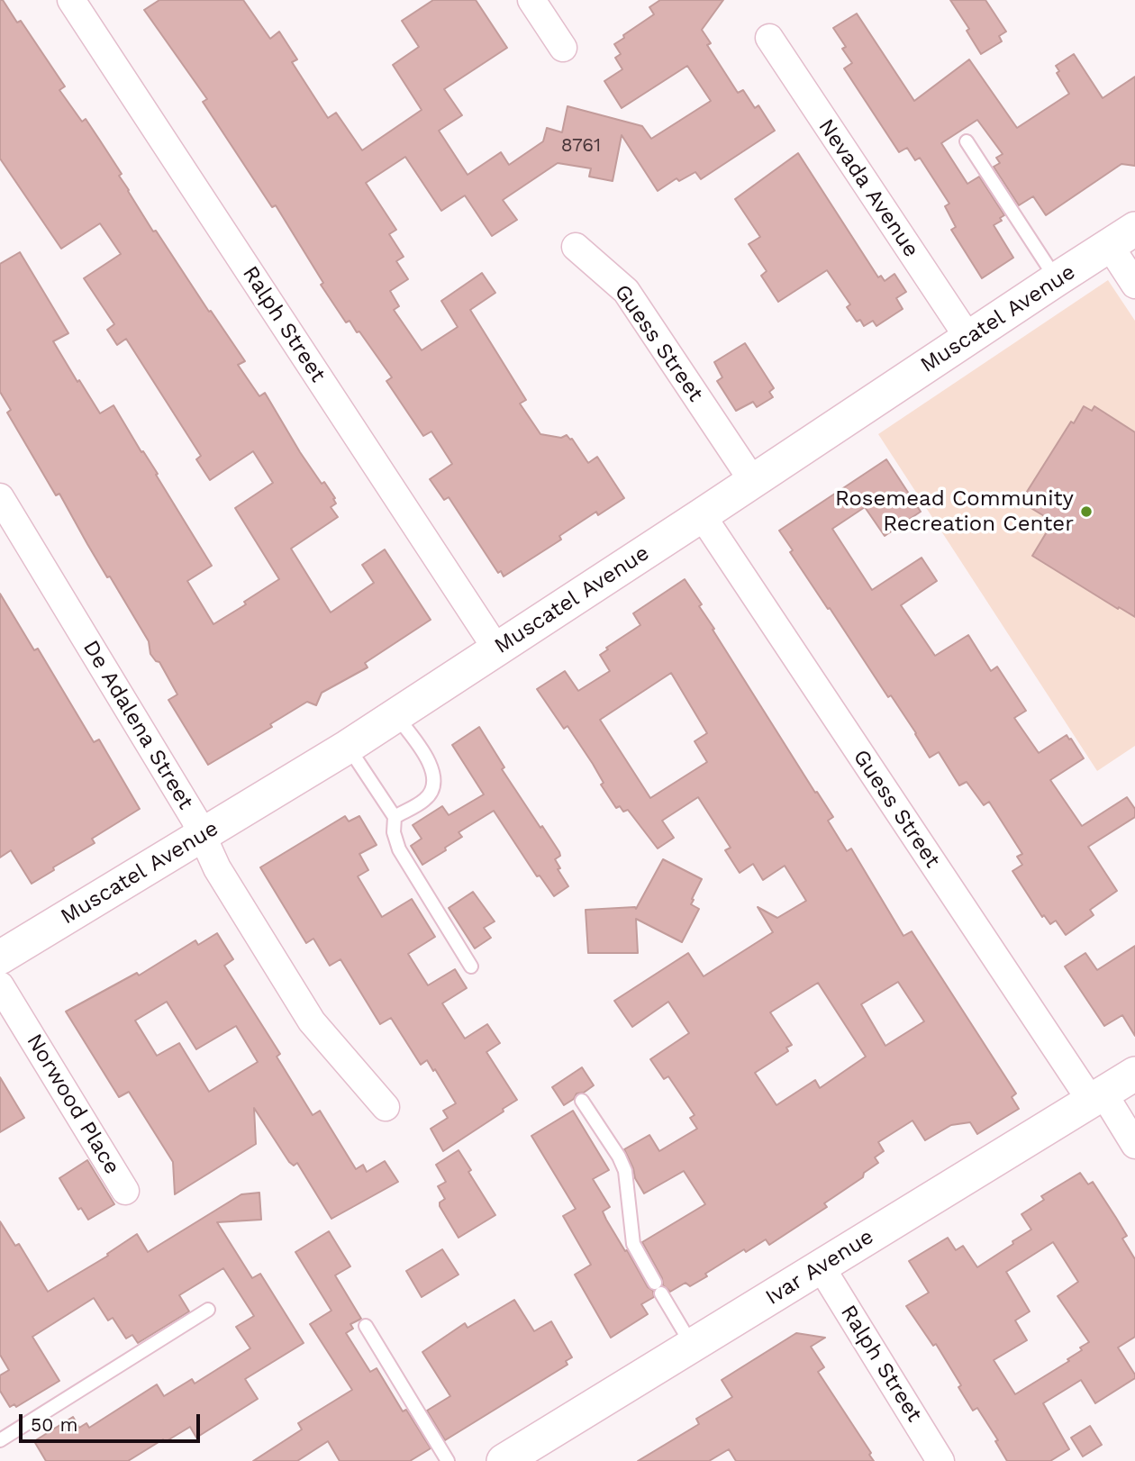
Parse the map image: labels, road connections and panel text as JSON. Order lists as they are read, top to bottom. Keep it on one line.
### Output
{"streets":{"street":["Nevada Avenue","Muscatel Avenue","Ralph Street","Guess Street","De Adalena Street","Norwood Place","Ivar Avenue"]},"crossings":[["Nevada Avenue","Muscatel Avenue"],["Muscatel Avenue","Ralph Street"],["Muscatel Avenue","Guess Street"],["Muscatel Avenue","De Adalena Street"],["Ralph Street","Ivar Avenue"],["Guess Street","Ivar Avenue"]],"places":["Rosemead Community Recreation Center"],"house_numbers":["8761"],"scale_bar":"50 m"}
